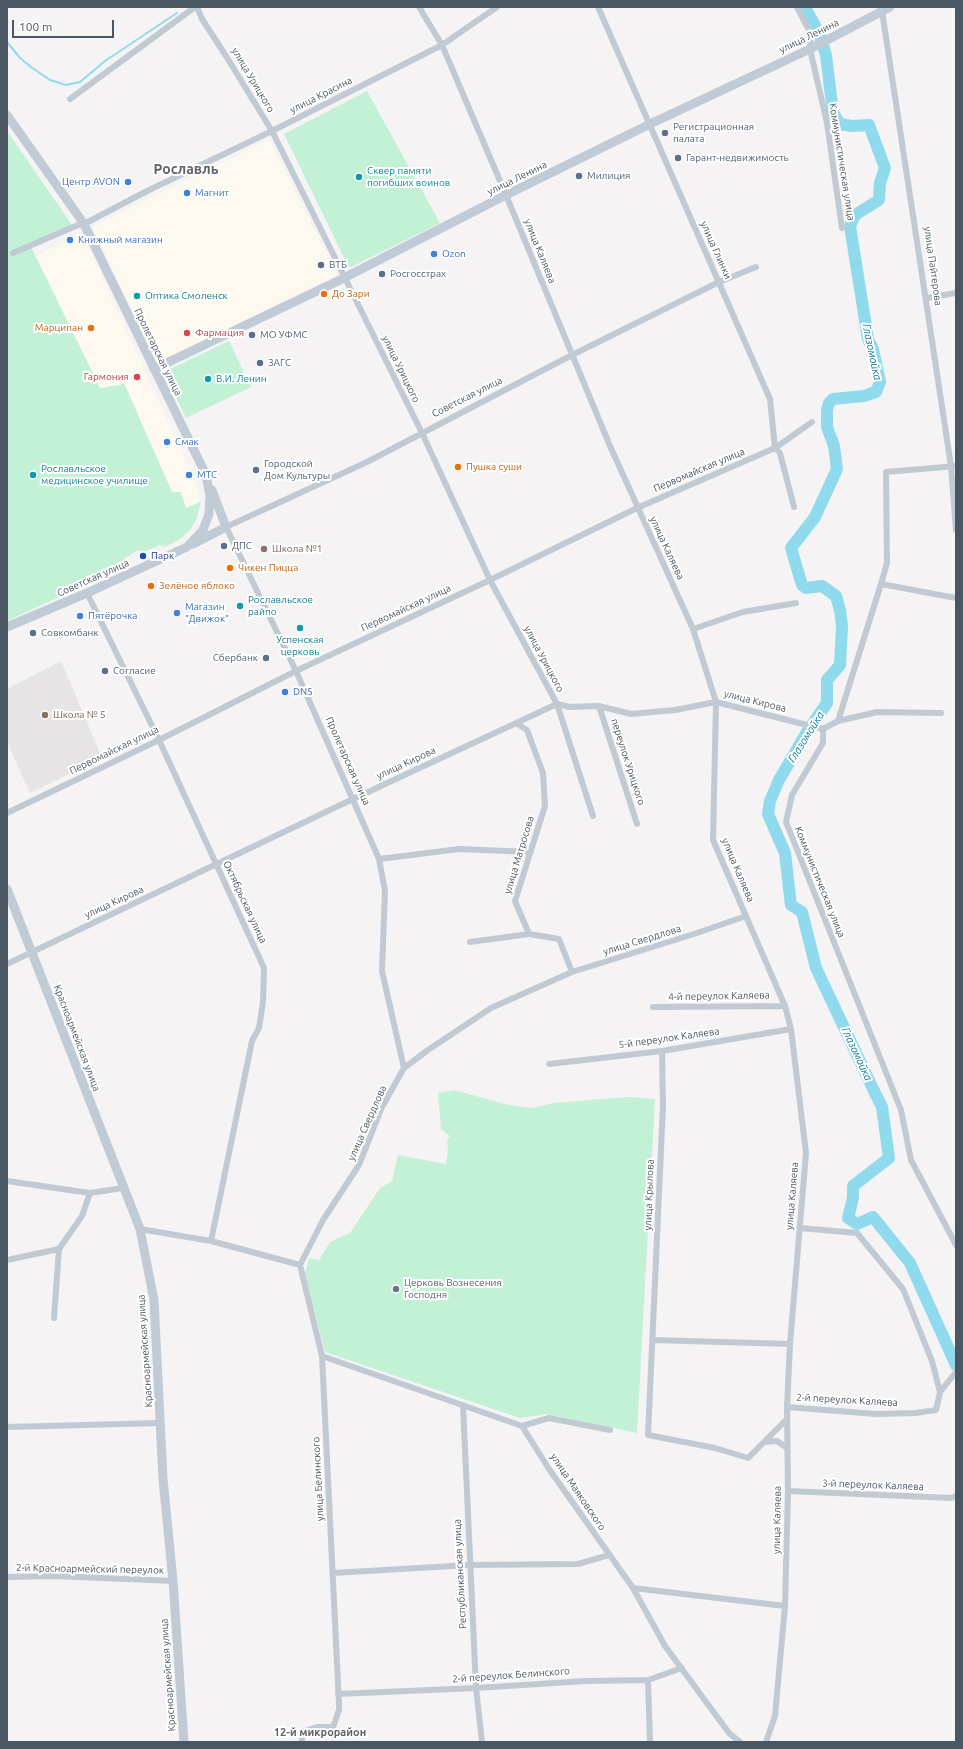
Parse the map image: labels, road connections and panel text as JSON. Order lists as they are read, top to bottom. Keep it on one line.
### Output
{"streets":{"main road":["улица Ленина","Пролетарская улица","Советская улица","Красноармейская улица"],"street":["улица Урицкого","улица Красина","Коммунистическая улица","улица Глинки","улица Каляева","улица Пайтерова","Первомайская улица","улица Кирова","переулок Урицкого","улица Матросова","Октябрьская улица","улица Свердлова","4-й переулок Каляева","5-й переулок Каляева","улица Крылова","2-й переулок Каляева","улица Белинского","3-й переулок Каляева","улица Маяковского","2-й Красноармейский переулок","Республиканская улица","2-й переулок Белинского"]},"crossings":[["улица Ленина","улица Урицкого"],["улица Ленина","Коммунистическая улица"],["улица Ленина","улица Глинки"],["улица Ленина","улица Каляева"],["улица Ленина","улица Пайтерова"],["улица Ленина","Пролетарская улица"],["улица Урицкого","улица Красина"],["улица Урицкого","Советская улица"],["улица Урицкого","Первомайская улица"],["улица Урицкого","улица Кирова"],["улица Красина","улица Каляева"],["улица Красина","Пролетарская улица"],["Коммунистическая улица","улица Кирова"],["улица Глинки","Советская улица"],["улица Глинки","Первомайская улица"],["улица Каляева","Советская улица"],["улица Каляева","Первомайская улица"],["улица Каляева","улица Кирова"],["улица Каляева","улица Свердлова"],["улица Каляева","4-й переулок Каляева"],["улица Каляева","5-й переулок Каляева"],["улица Каляева","улица Крылова"],["улица Каляева","2-й переулок Каляева"],["улица Каляева","3-й переулок Каляева"],["Пролетарская улица","Советская улица"],["Пролетарская улица","Первомайская улица"],["Пролетарская улица","улица Кирова"],["Пролетарская улица","улица Свердлова"],["Советская улица","Октябрьская улица"],["Первомайская улица","Октябрьская улица"],["улица Кирова","переулок Урицкого"],["улица Кирова","улица Матросова"],["улица Кирова","Октябрьская улица"],["улица Кирова","Красноармейская улица"],["улица Свердлова","улица Белинского"],["Красноармейская улица","2-й Красноармейский переулок"],["5-й переулок Каляева","улица Крылова"],["улица Белинского","2-й переулок Белинского"],["улица Маяковского","2-й переулок Белинского"],["Республиканская улица","2-й переулок Белинского"]],"districts":["Рославль","12-й микрорайон"],"water":["Глазомойка"],"places":["Регистрационная палата","Гарант-недвижимость","Милиция","Сквер памяти погибших воинов","Центр AVON","Магнит","Книжный магазин","Ozon","ВТБ","Росгосстрах","До Зари","Оптика Смоленск","Марципан","Фармация","МО УФМС","ЗАГС","Гармония","В.И. Ленин","Смак","Пушка суши","Городской Дом Культуры","Рославльское медицинское училище","МТС","ДПС","Школа №1","Парк","Чикен Пицца","Зелёное яблоко","Рославльское райпо","Магазин \"Движок\"","Пятёрочка","Успенская церковь","Совкомбанк","Сбербанк","Согласие","DNS","Школа № 5","Церковь Вознесения Господня"],"scale_bar":"100 m"}
